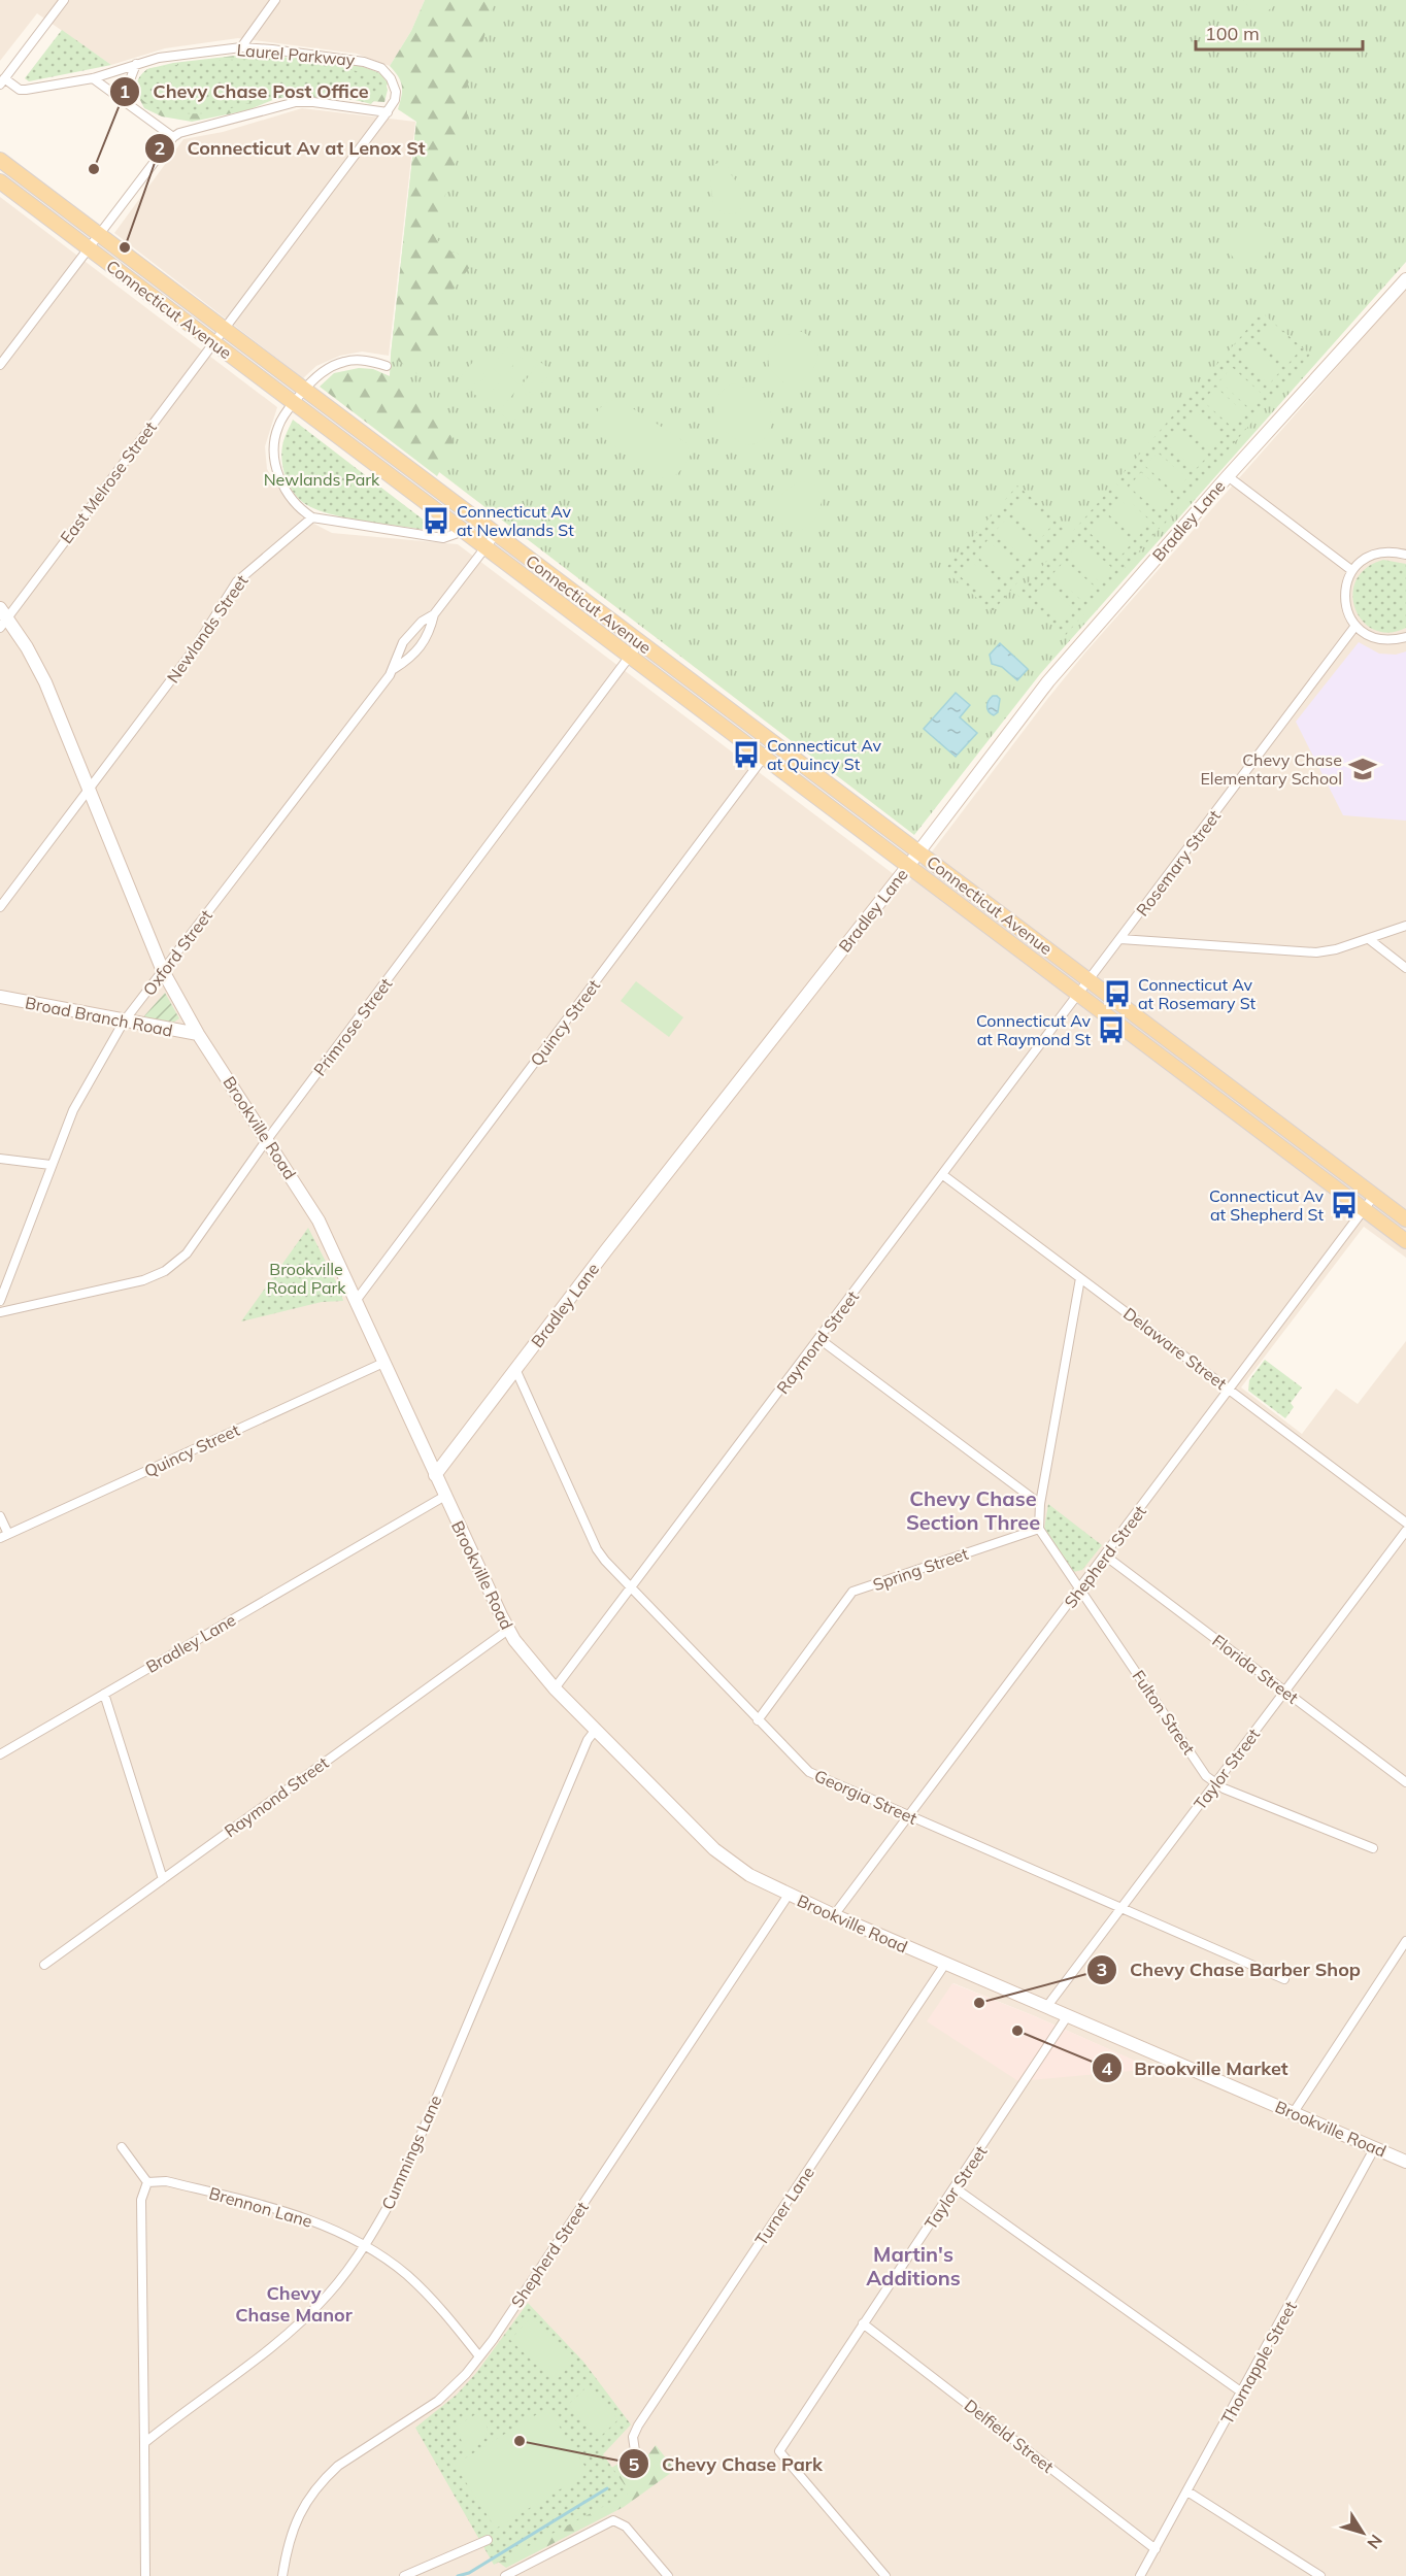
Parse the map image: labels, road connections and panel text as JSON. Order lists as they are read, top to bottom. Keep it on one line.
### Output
{"streets":{"main road":["Connecticut Avenue","Bradley Lane","Broad Branch Road","Brookville Road"],"street":["Laurel Parkway","East Melrose Street","Newlands Street","Rosemary Street","Oxford Street","Quincy Street","Primrose Street","Raymond Street","Delaware Street","Shepherd Street","Spring Street","Florida Street","Fulton Street","Taylor Street","Georgia Street","Cummings Lane","Turner Lane","Brennon Lane","Thornapple Street","Delfield Street"]},"crossings":[["Laurel Parkway","East Melrose Street"],["Connecticut Avenue","East Melrose Street"],["Connecticut Avenue","Bradley Lane"],["Connecticut Avenue","Rosemary Street"],["Connecticut Avenue","Oxford Street"],["Connecticut Avenue","Quincy Street"],["Connecticut Avenue","Primrose Street"],["Connecticut Avenue","Raymond Street"],["Connecticut Avenue","Shepherd Street"],["East Melrose Street","Brookville Road"],["Bradley Lane","Brookville Road"],["Bradley Lane","Georgia Street"],["Newlands Street","Brookville Road"],["Oxford Street","Broad Branch Road"],["Oxford Street","Brookville Road"],["Broad Branch Road","Brookville Road"],["Quincy Street","Brookville Road"],["Primrose Street","Brookville Road"],["Brookville Road","Raymond Street"],["Brookville Road","Shepherd Street"],["Brookville Road","Taylor Street"],["Brookville Road","Cummings Lane"],["Brookville Road","Turner Lane"],["Brookville Road","Thornapple Street"],["Raymond Street","Delaware Street"],["Raymond Street","Georgia Street"],["Delaware Street","Shepherd Street"],["Shepherd Street","Florida Street"],["Shepherd Street","Fulton Street"],["Shepherd Street","Georgia Street"],["Shepherd Street","Brennon Lane"],["Spring Street","Fulton Street"],["Spring Street","Georgia Street"],["Florida Street","Taylor Street"],["Fulton Street","Taylor Street"],["Taylor Street","Georgia Street"],["Taylor Street","Delfield Street"],["Cummings Lane","Brennon Lane"],["Thornapple Street","Delfield Street"]],"districts":["Chevy Chase Section Three","Martin's Additions","Chevy Chase Manor"],"parks":["Newlands Park","Brookville Road Park"],"places":{"other":["Chevy Chase Post Office","Connecticut Av at Lenox St","Chevy Chase Barber Shop","Brookville Market","Chevy Chase Park"],"bus stop":["Connecticut Av at Newlands St","Connecticut Av at Quincy St","Connecticut Av at Rosemary St","Connecticut Av at Raymond St","Connecticut Av at Shepherd St"],"school or university":["Chevy Chase Elementary School"]},"scale_bar":"100 m","north":"bottom right"}
